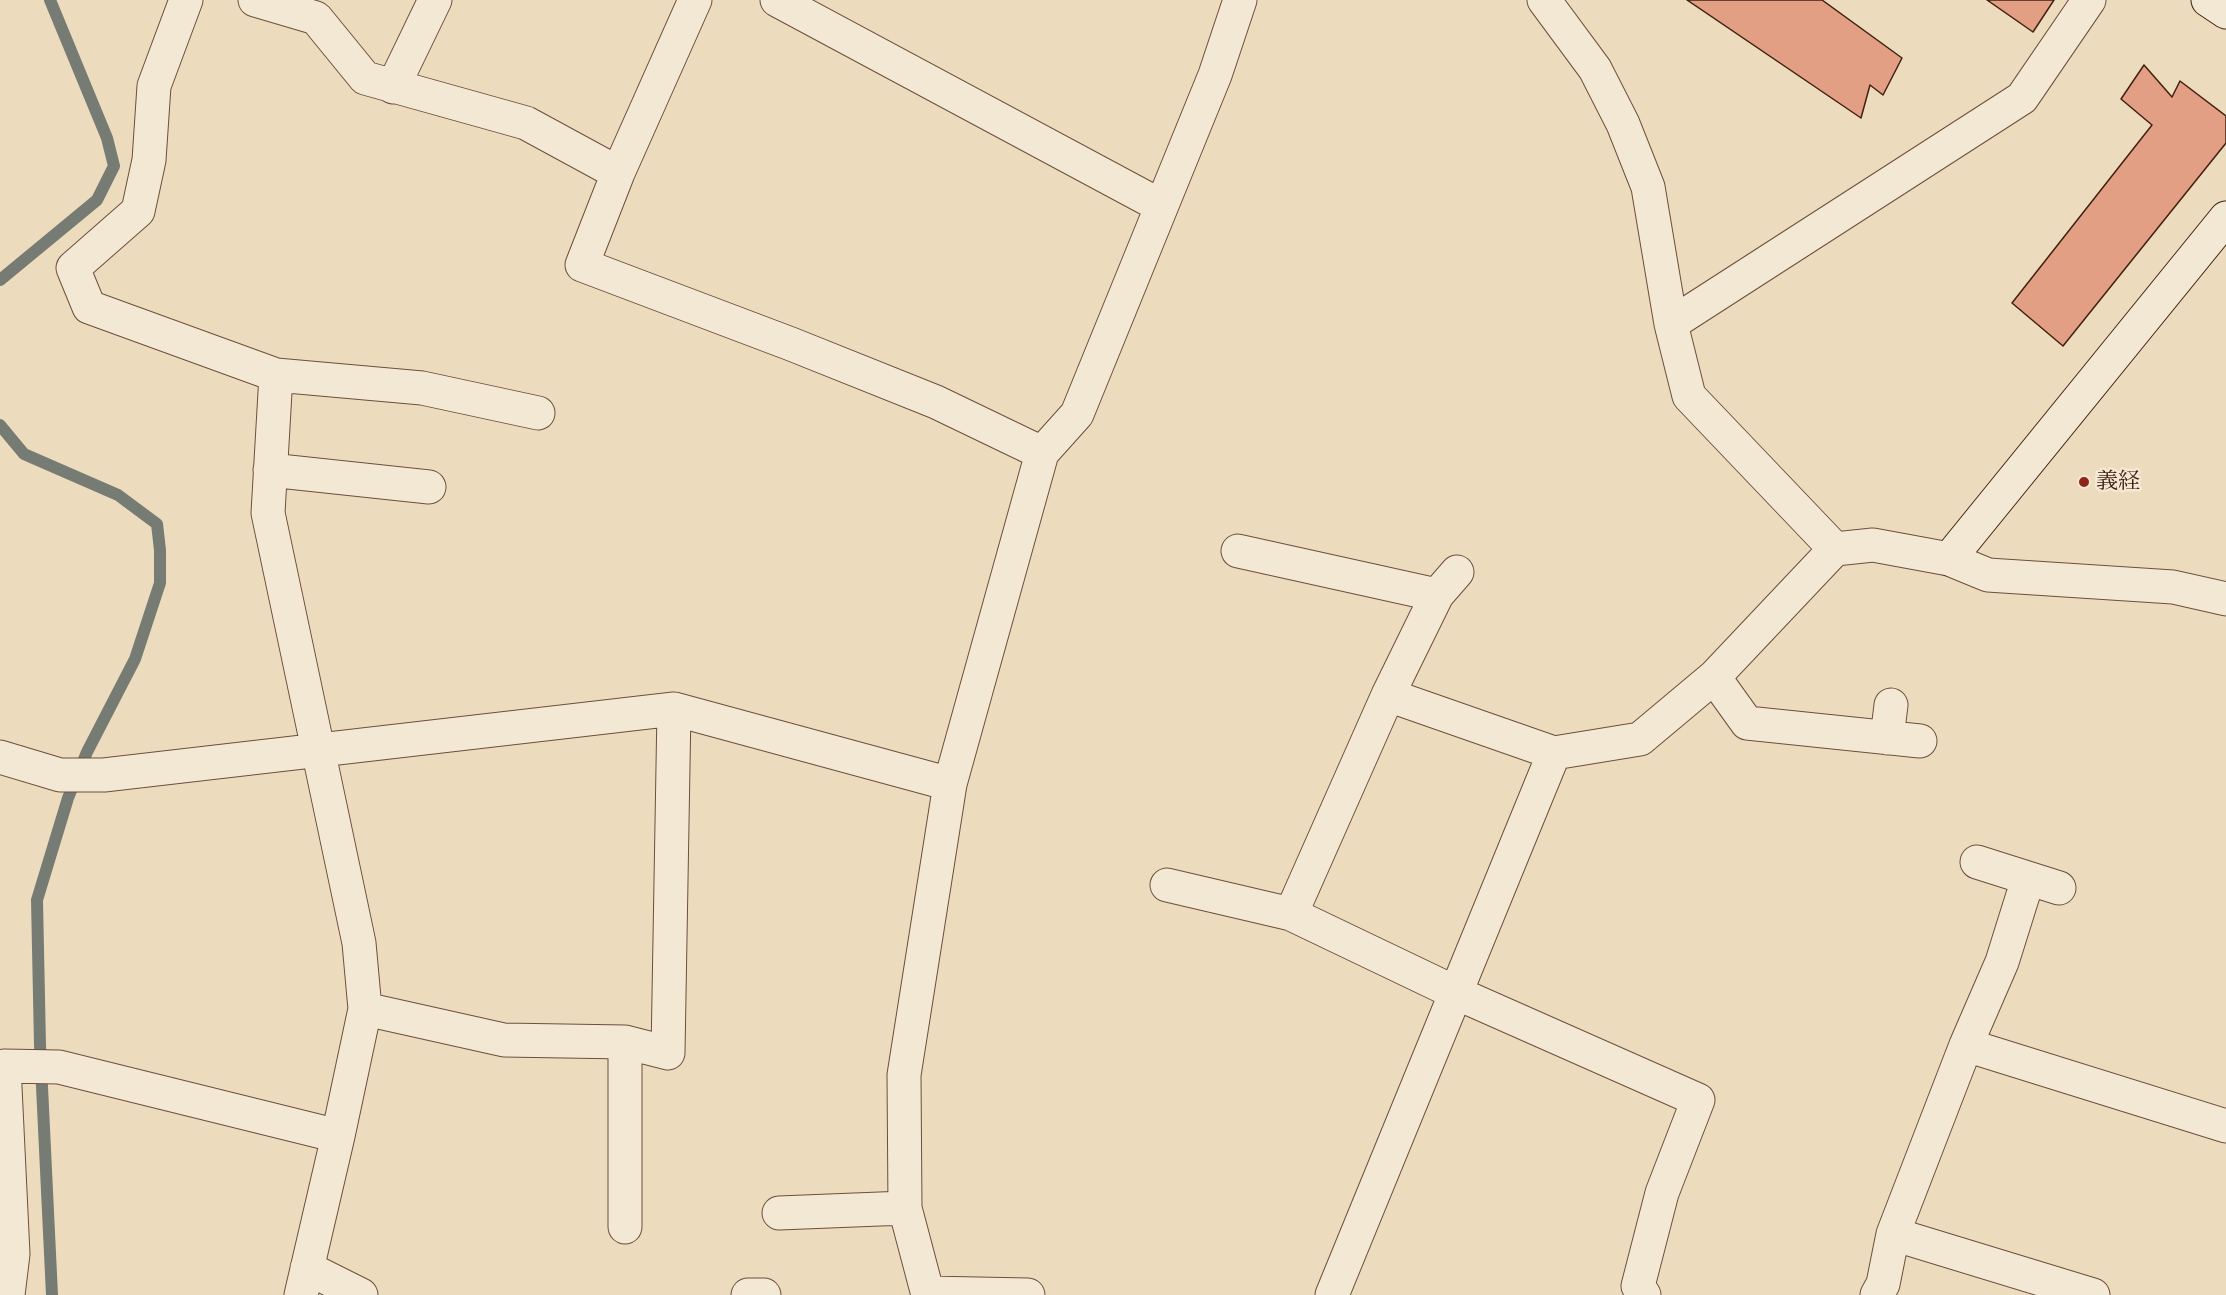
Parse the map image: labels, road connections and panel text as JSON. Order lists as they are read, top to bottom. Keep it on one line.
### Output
{"places":["義経"]}
